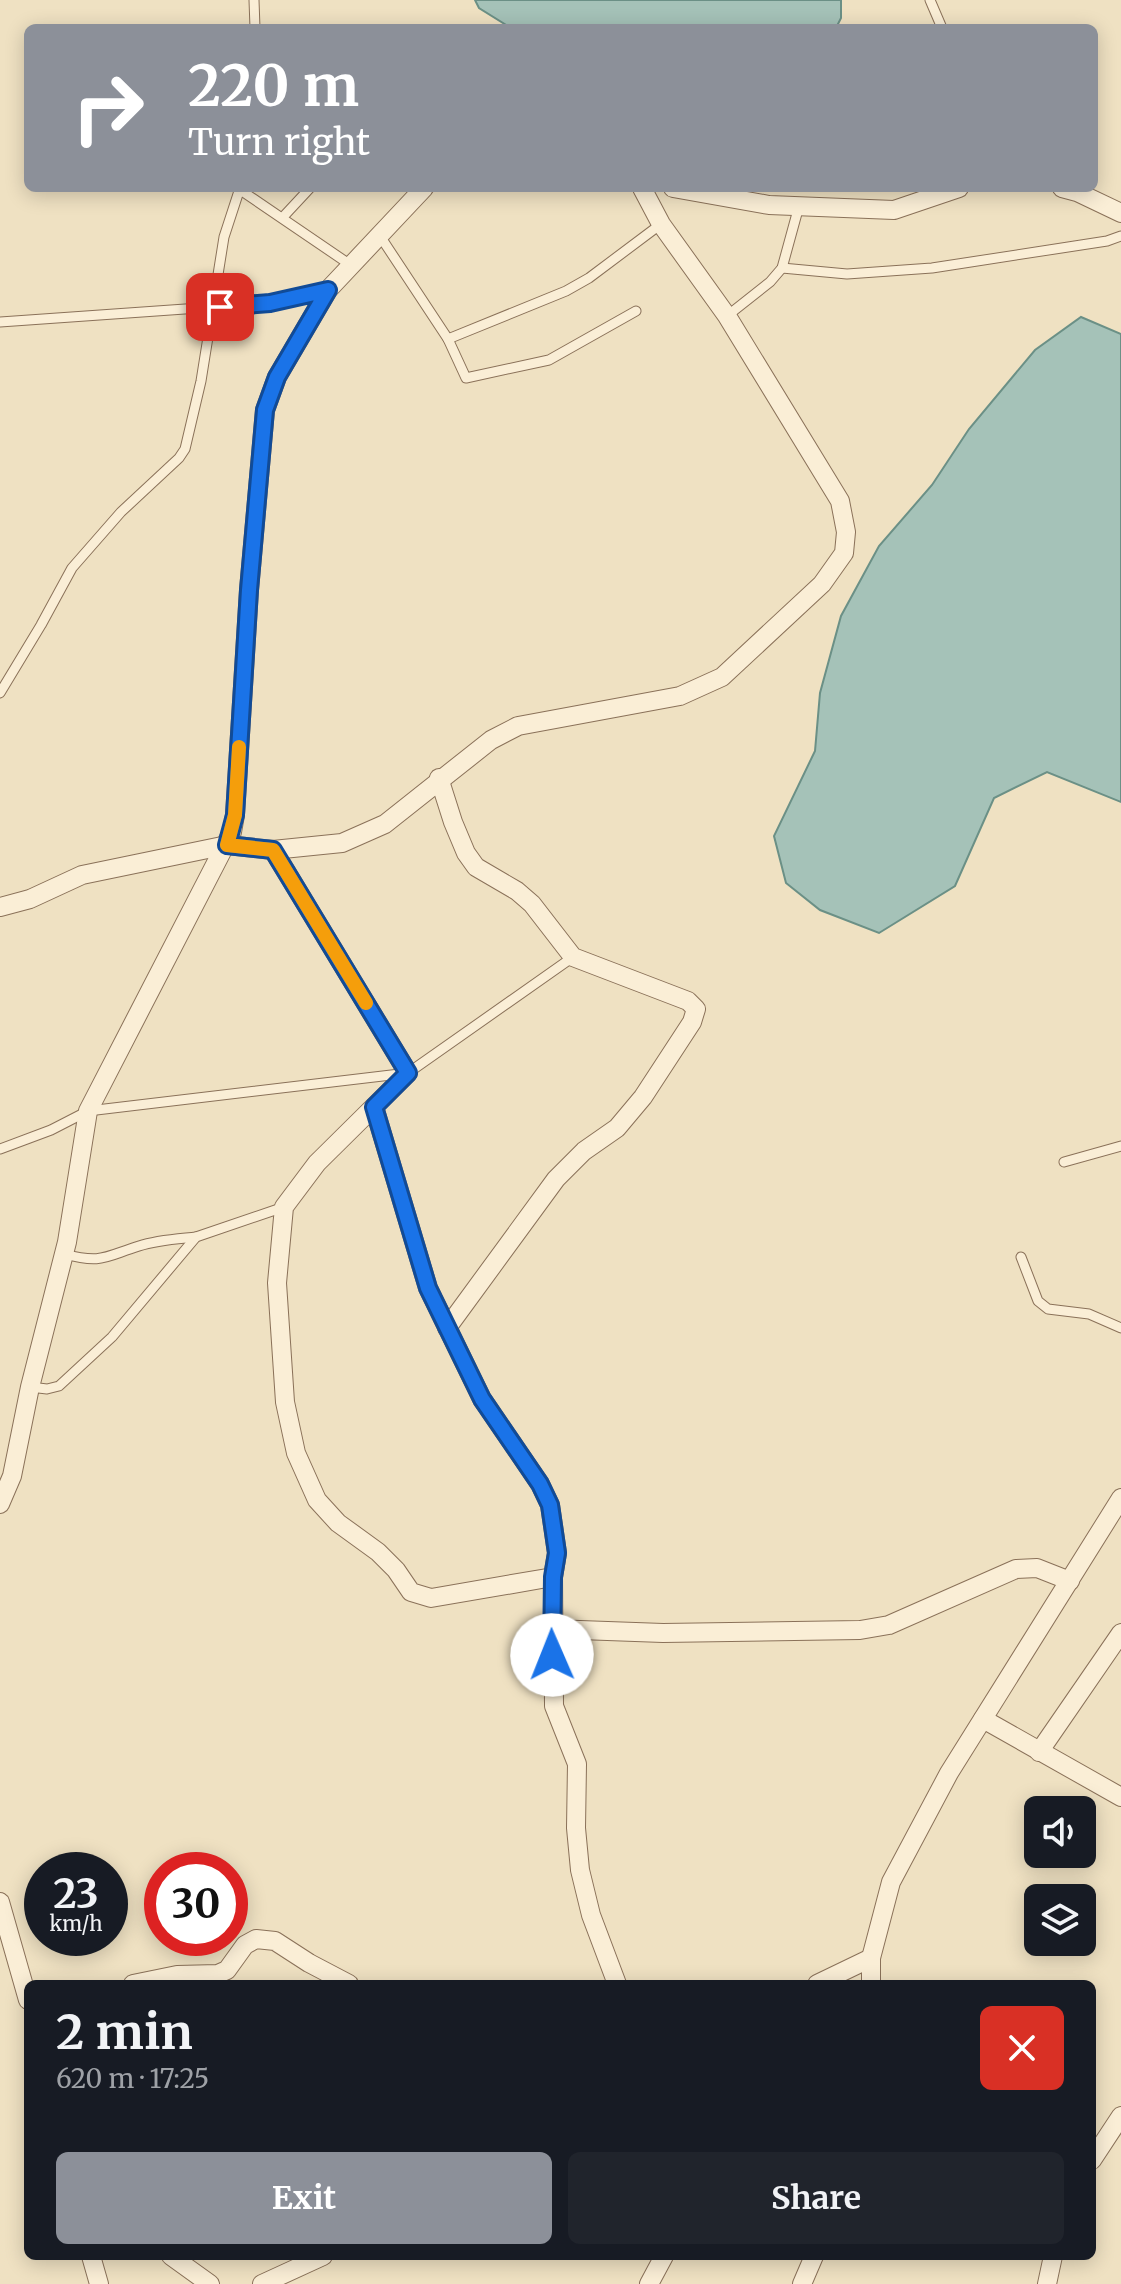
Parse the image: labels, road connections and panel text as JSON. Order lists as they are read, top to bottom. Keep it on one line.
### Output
{"page":{"turn":["220 m","Turn right"],"speed":"23 km/h","limit":"30","heading":["2 min","620 m · 17:25"],"buttons":["Exit","Share"]}}
